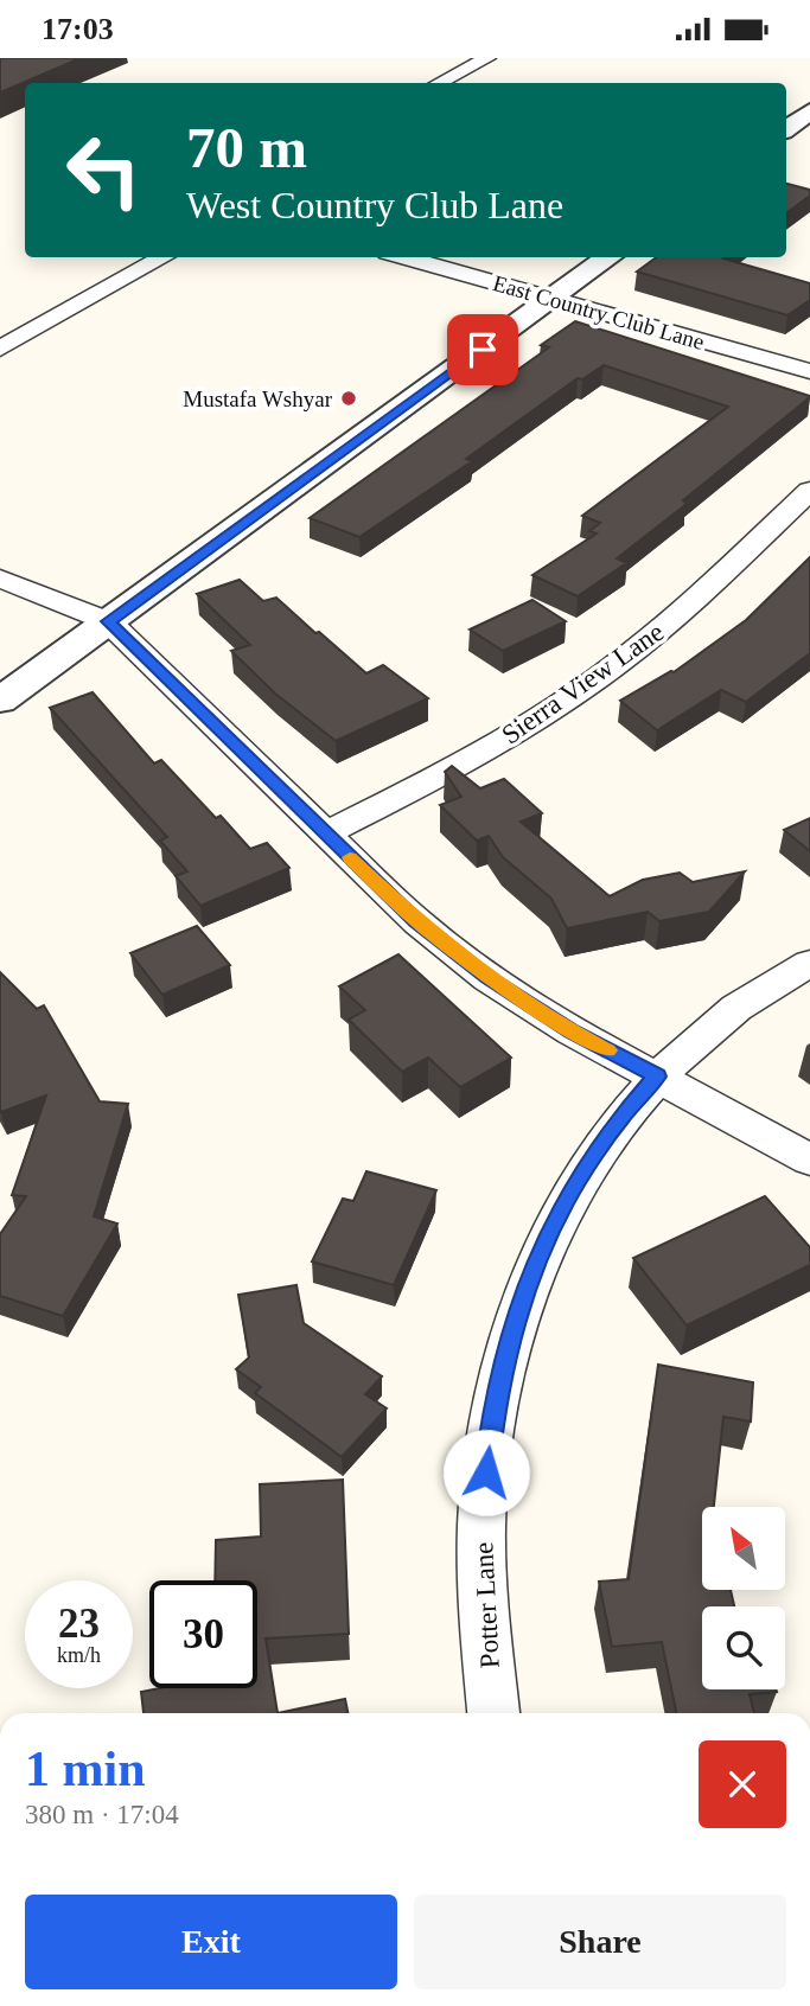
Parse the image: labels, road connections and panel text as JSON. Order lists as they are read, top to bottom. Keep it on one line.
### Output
{"streets":{"street":["East Country Club Lane","Sierra View Lane","Potter Lane"]},"places":["Mustafa Wshyar"],"north":"top left","page":{"status":"17:03","turn":["70 m","West Country Club Lane"],"speed":"23 km/h","limit":"30","heading":["1 min","380 m · 17:04"],"buttons":["Exit","Share"]}}
